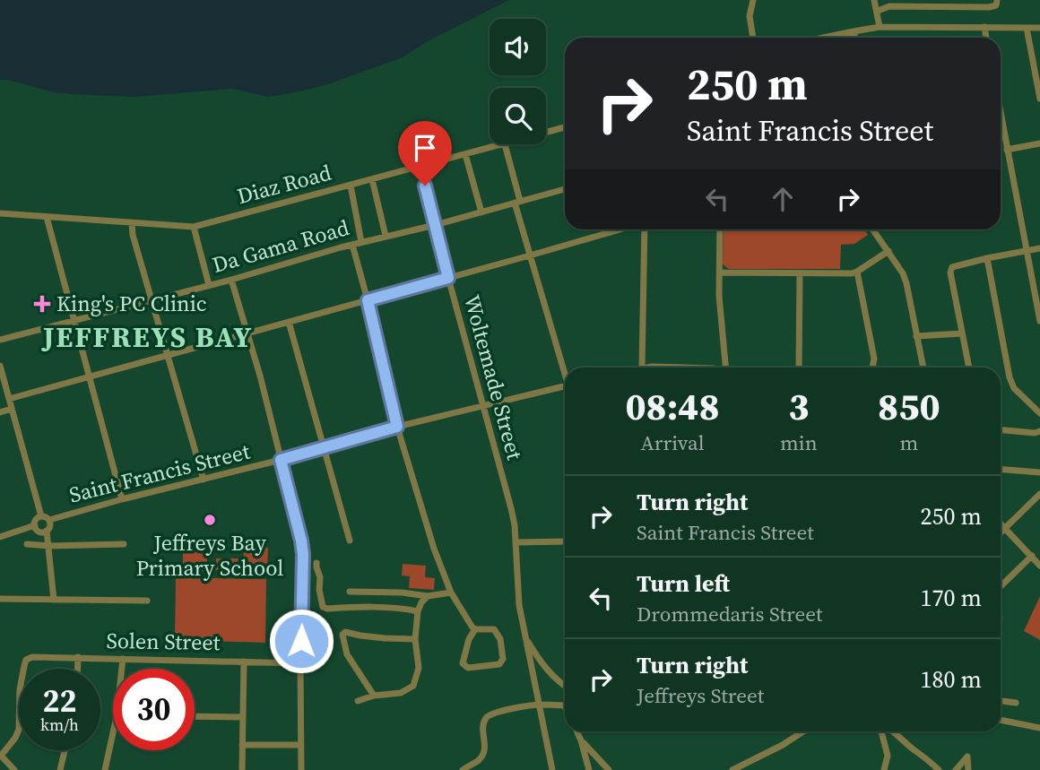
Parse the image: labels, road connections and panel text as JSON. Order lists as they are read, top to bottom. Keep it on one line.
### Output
{"streets":{"street":["Diaz Road","Da Gama Road","Woltemade Street","Saint Francis Street","Solen Street"]},"crossings":[["Diaz Road","Woltemade Street"],["Da Gama Road","Woltemade Street"],["Woltemade Street","Saint Francis Street"]],"districts":["JEFFREYS BAY"],"places":{"health":["King's PC Clinic"],"other":["Jeffreys Bay Primary School"]},"page":{"turn":["250 m","Saint Francis Street"],"eta":["08:48","Arrival","3","min","850","m"],"list":[{"name":"Turn right","note":"Saint Francis Street","value":"250 m"},{"name":"Turn left","note":"Drommedaris Street","value":"170 m"},{"name":"Turn right","note":"Jeffreys Street","value":"180 m"}],"speed":"22 km/h","limit":"30"}}
